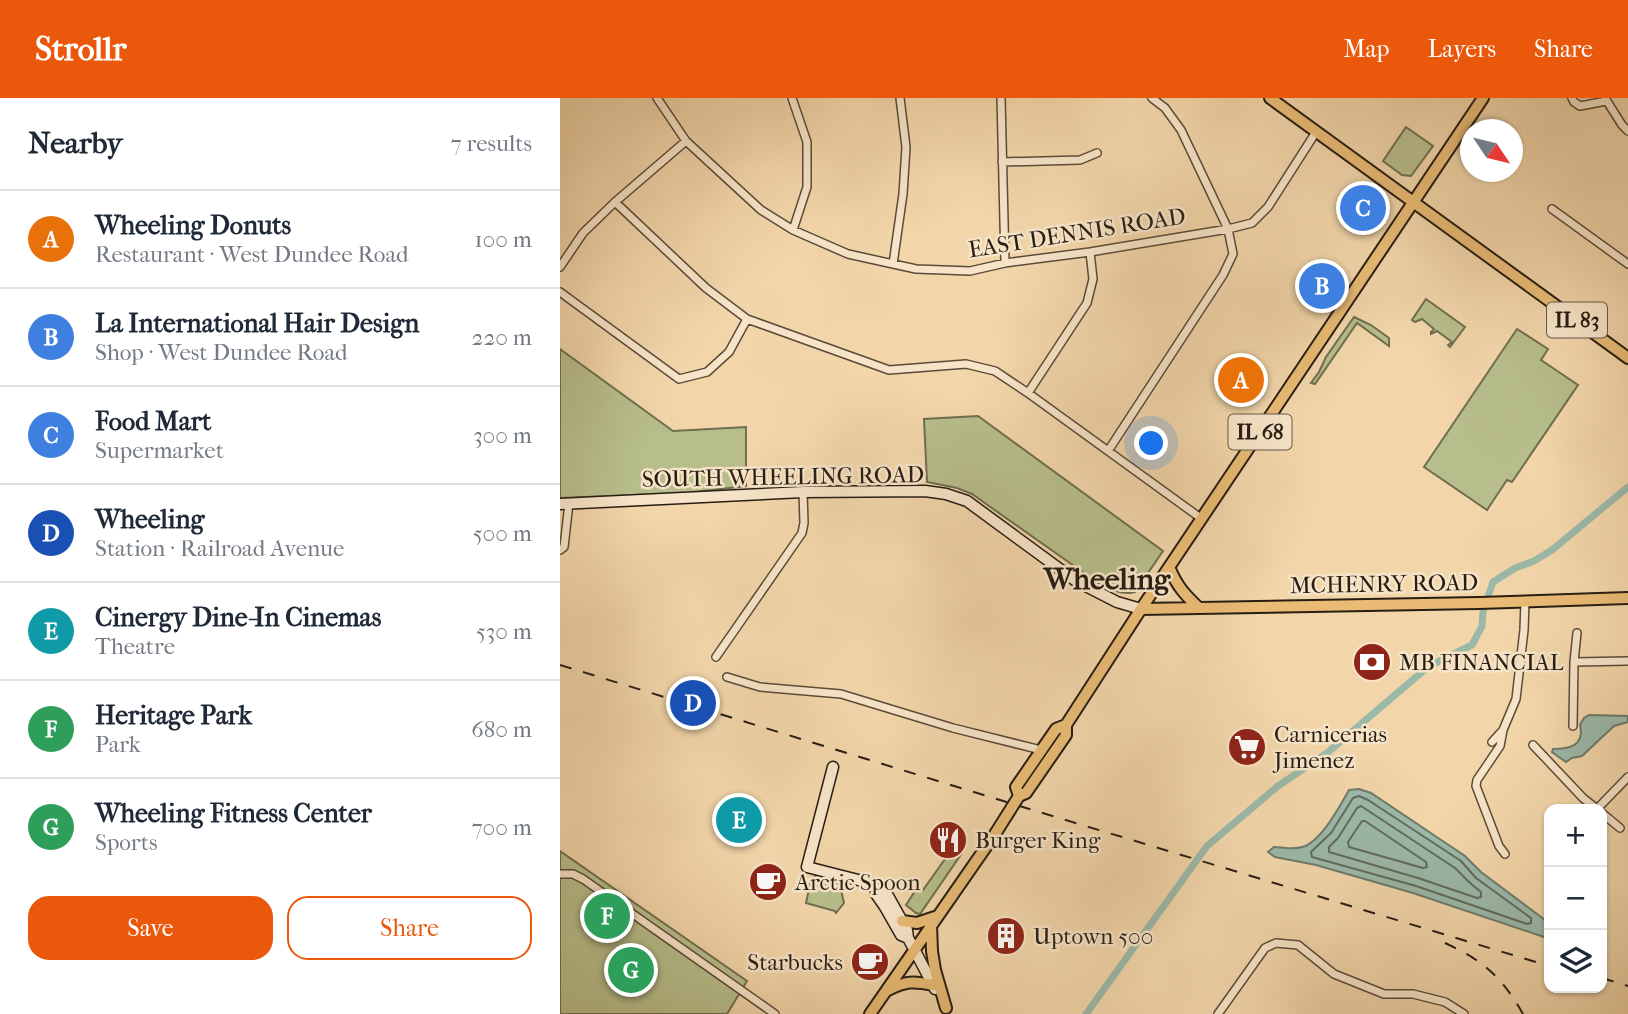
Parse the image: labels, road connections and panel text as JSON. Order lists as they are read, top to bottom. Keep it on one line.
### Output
{"streets":{"main road":["IL 83","IL 68","SOUTH WHEELING ROAD","MCHENRY ROAD"],"street":["EAST DENNIS ROAD"]},"crossings":[["EAST DENNIS ROAD","IL 83"],["IL 83","IL 68"],["IL 68","SOUTH WHEELING ROAD"],["IL 68","MCHENRY ROAD"],["SOUTH WHEELING ROAD","MCHENRY ROAD"]],"districts":["Wheeling"],"places":{"bank":["MB FINANCIAL"],"supermarket":["Carnicerias Jimenez"],"restaurant":["Burger King"],"cafe":["Arctic Spoon","Starbucks"],"building":["Uptown 500"]},"north":"bottom right","page":{"header":"Strollr","nav":["Map","Layers","Share"],"heading":["Nearby","7 results"],"pins":["C","B","A","D","E","F","G"],"list":[{"mark":"A","name":"Wheeling Donuts","note":"Restaurant · West Dundee Road","value":"100 m"},{"mark":"B","name":"La International Hair Design","note":"Shop · West Dundee Road","value":"220 m"},{"mark":"C","name":"Food Mart","note":"Supermarket","value":"300 m"},{"mark":"D","name":"Wheeling","note":"Station · Railroad Avenue","value":"500 m"},{"mark":"E","name":"Cinergy Dine-In Cinemas","note":"Theatre","value":"530 m"},{"mark":"F","name":"Heritage Park","note":"Park","value":"680 m"},{"mark":"G","name":"Wheeling Fitness Center","note":"Sports","value":"700 m"}],"map_buttons":["+","−"],"buttons":["Save","Share"]}}
